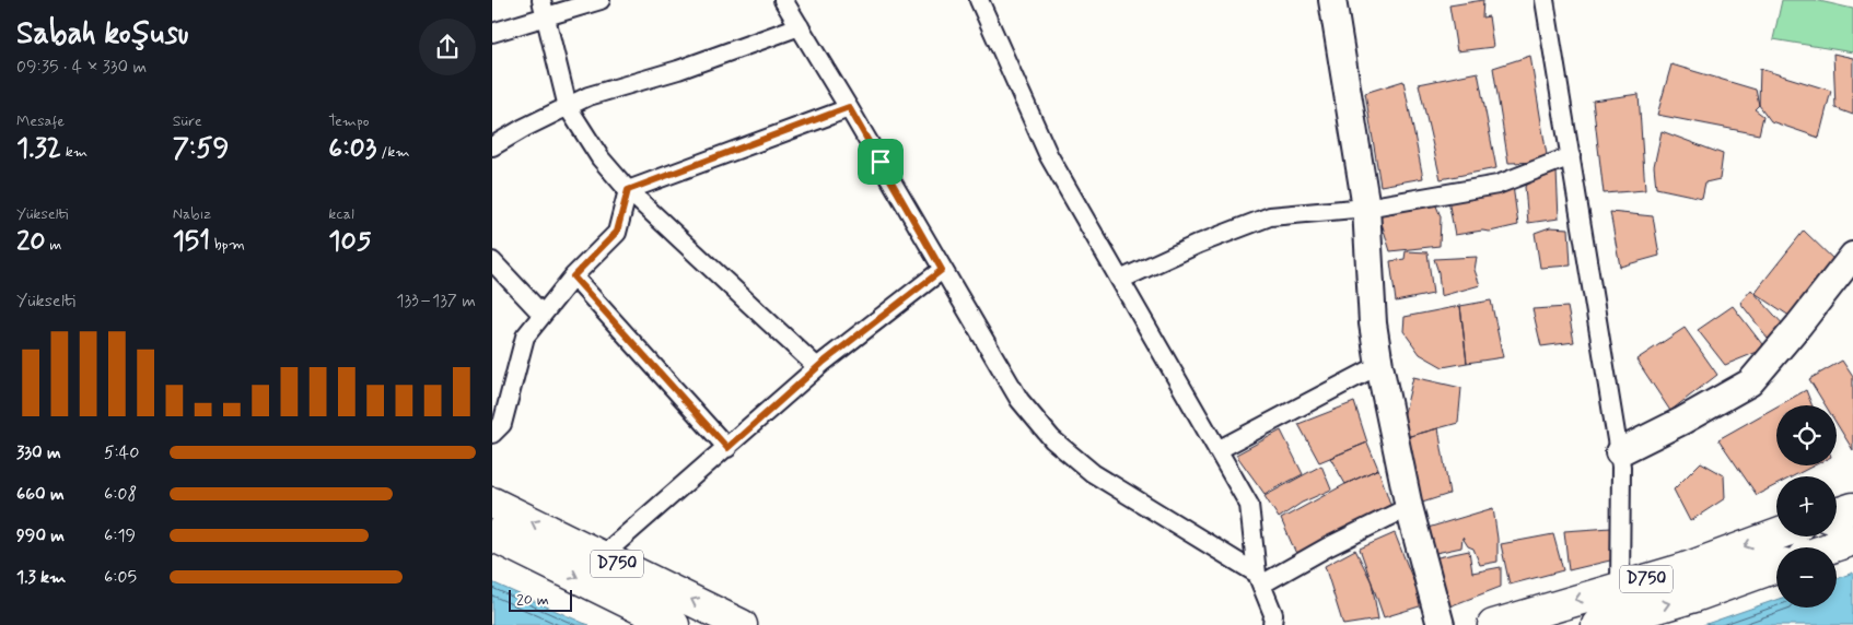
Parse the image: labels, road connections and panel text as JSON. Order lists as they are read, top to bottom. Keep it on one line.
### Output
{"streets":{"highway":["D750"]},"scale_bar":"20 m","page":{"heading":["Sabah koşusu","09:35 · 4 × 330 m"],"stats":[["Mesafe","1.32 km"],["Süre","7:59"],["Tempo","6:03 /km"],["Yükselti","20 m"],["Nabız","151 bpm"],["kcal","105"]],"chart":["Yükselti","133–137 m"],"map_buttons":["+","−"],"list":[{"name":"330 m","note":"5:40"},{"name":"660 m","note":"6:08"},{"name":"990 m","note":"6:19"},{"name":"1.3 km","note":"6:05"}],"scale":"20 m"}}
